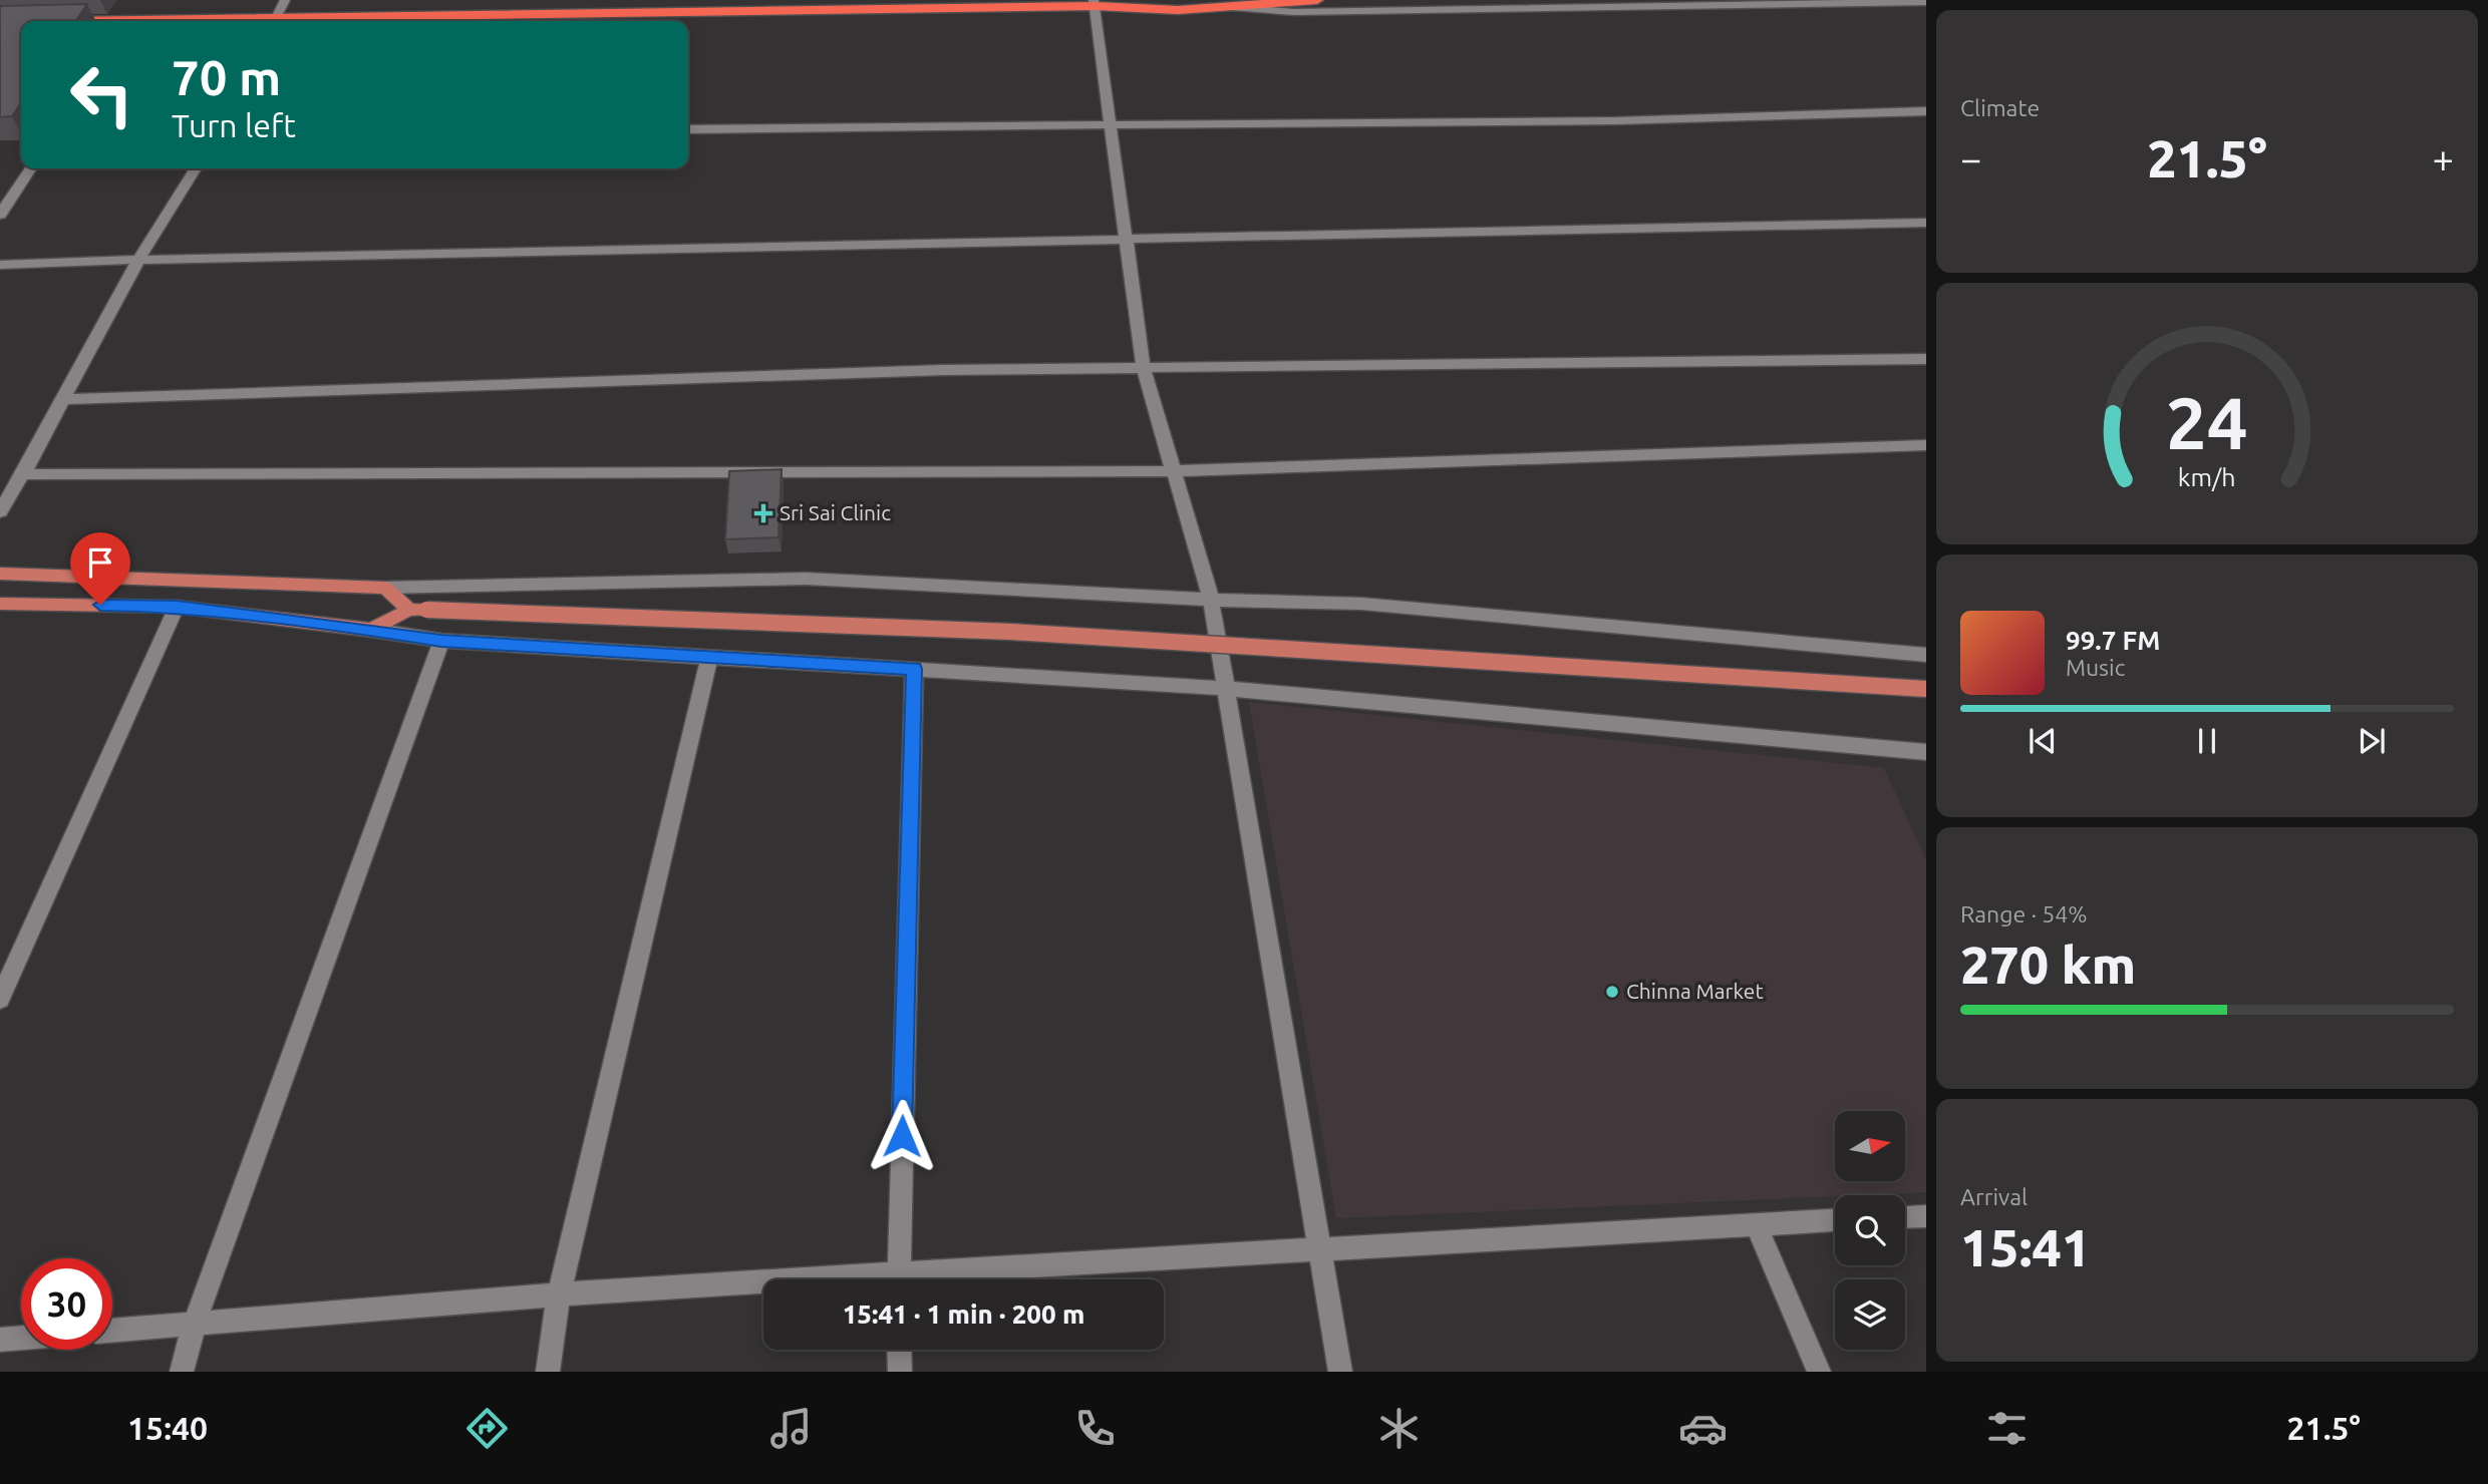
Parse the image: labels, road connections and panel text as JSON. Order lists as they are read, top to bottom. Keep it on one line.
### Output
{"places":{"health":["Sri Sai Clinic"],"other":["Chinna Market"]},"north":"right","page":{"tile":["Climate",["Range · 54%","270 km"],["Arrival","15:41"]],"turn":["70 m","Turn left"],"heat":["−","21.5°","+"],"song":["99.7 FM","Music"],"limit":"30","trip":"15:41 · 1 min · 200 m","tabs":["15:40","21.5°"],"gauge":["24","km/h"]}}
